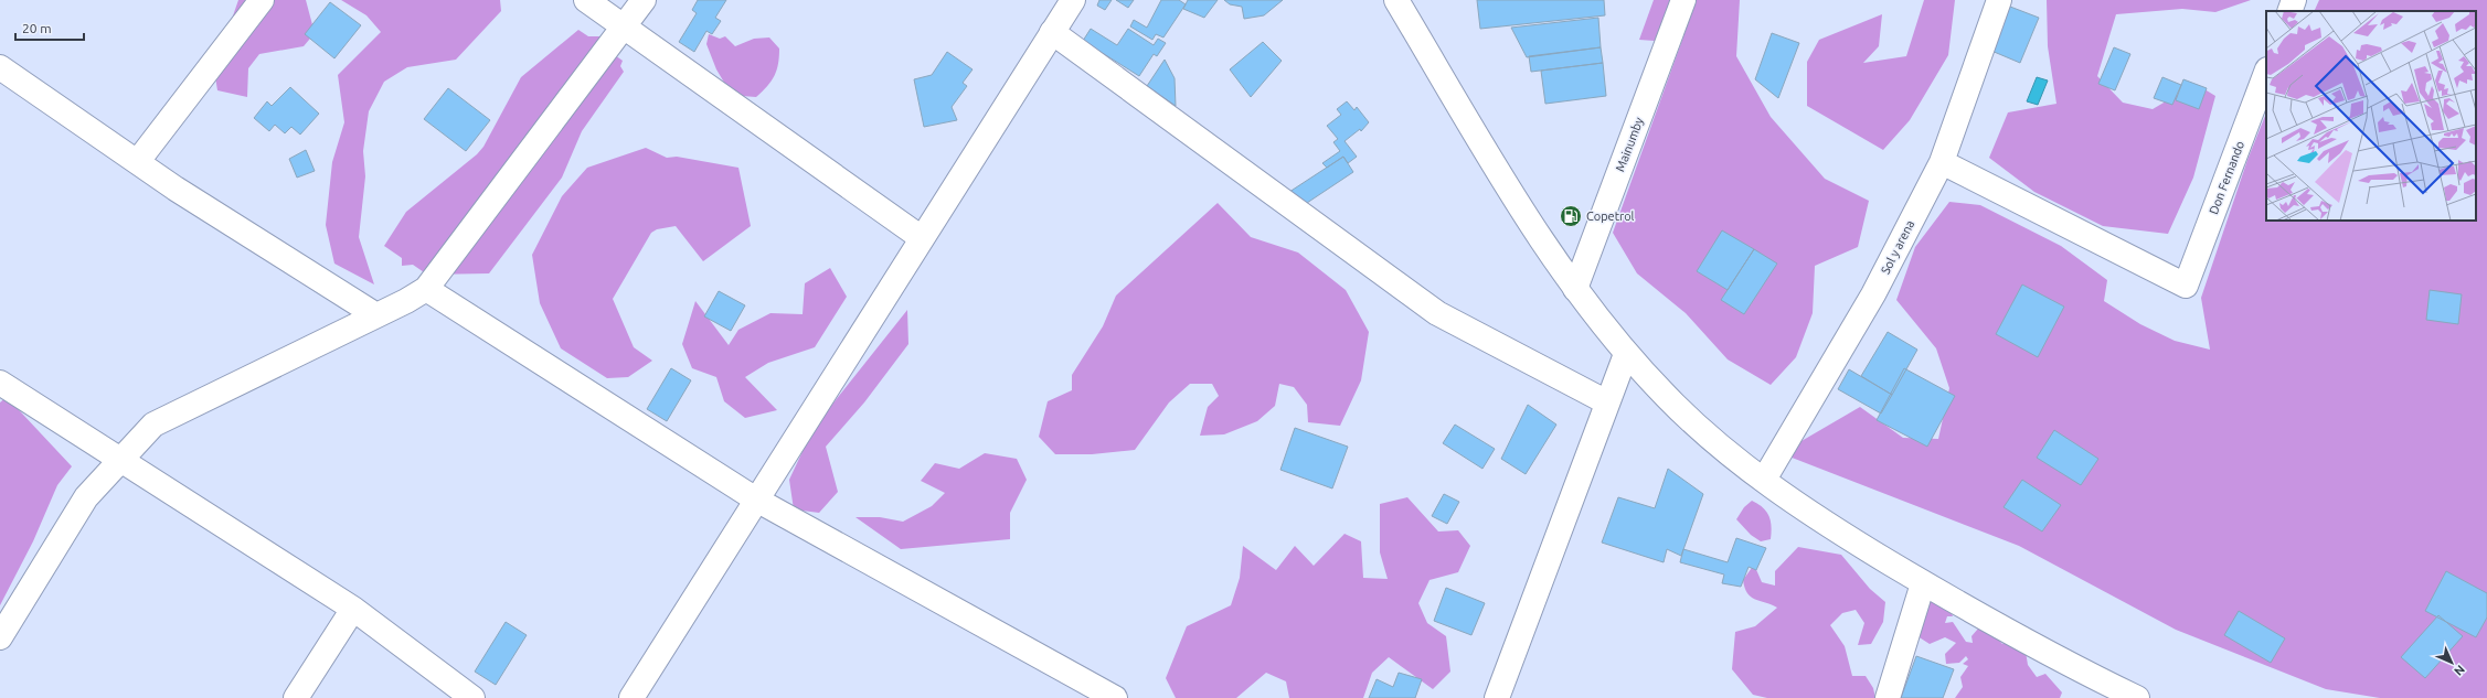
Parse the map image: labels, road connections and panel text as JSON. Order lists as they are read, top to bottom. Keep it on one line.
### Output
{"streets":{"street":["Mainumby","Don Fernando","Sol y arena"]},"crossings":[["Don Fernando","Sol y arena"]],"places":{"fuel station":["Copetrol"]},"scale_bar":"20 m","north":"bottom right"}
